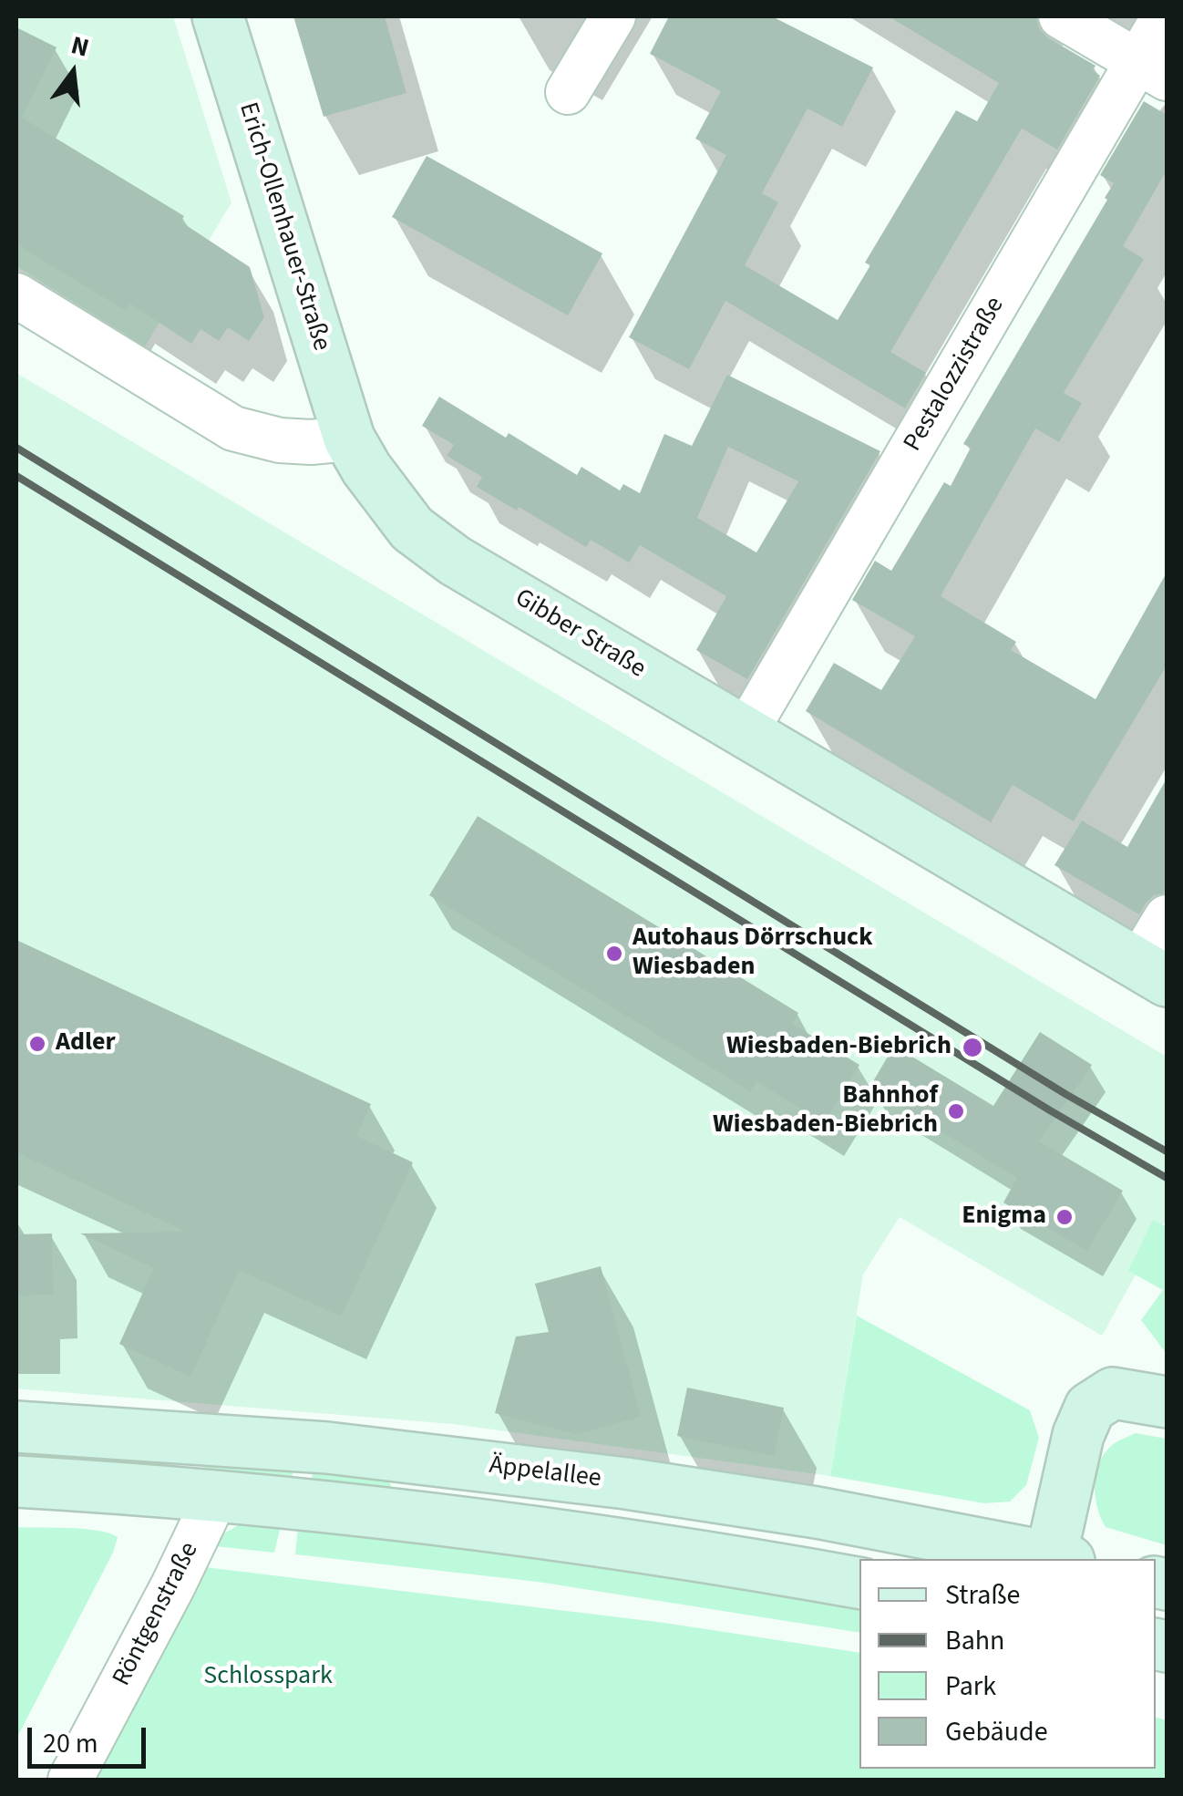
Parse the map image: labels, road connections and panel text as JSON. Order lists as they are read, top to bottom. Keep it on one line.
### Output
{"streets":{"main road":["Erich-Ollenhauer-Straße","Gibber Straße","Äppelallee"],"street":["Pestalozzistraße","Röntgenstraße"]},"crossings":[["Erich-Ollenhauer-Straße","Gibber Straße"],["Pestalozzistraße","Gibber Straße"]],"parks":["Schlosspark"],"places":["Autohaus Dörrschuck Wiesbaden","Adler","Wiesbaden-Biebrich","Bahnhof Wiesbaden-Biebrich","Enigma"],"legend":["Straße","Bahn","Park","Gebäude"],"scale_bar":"20 m","north":"top"}
